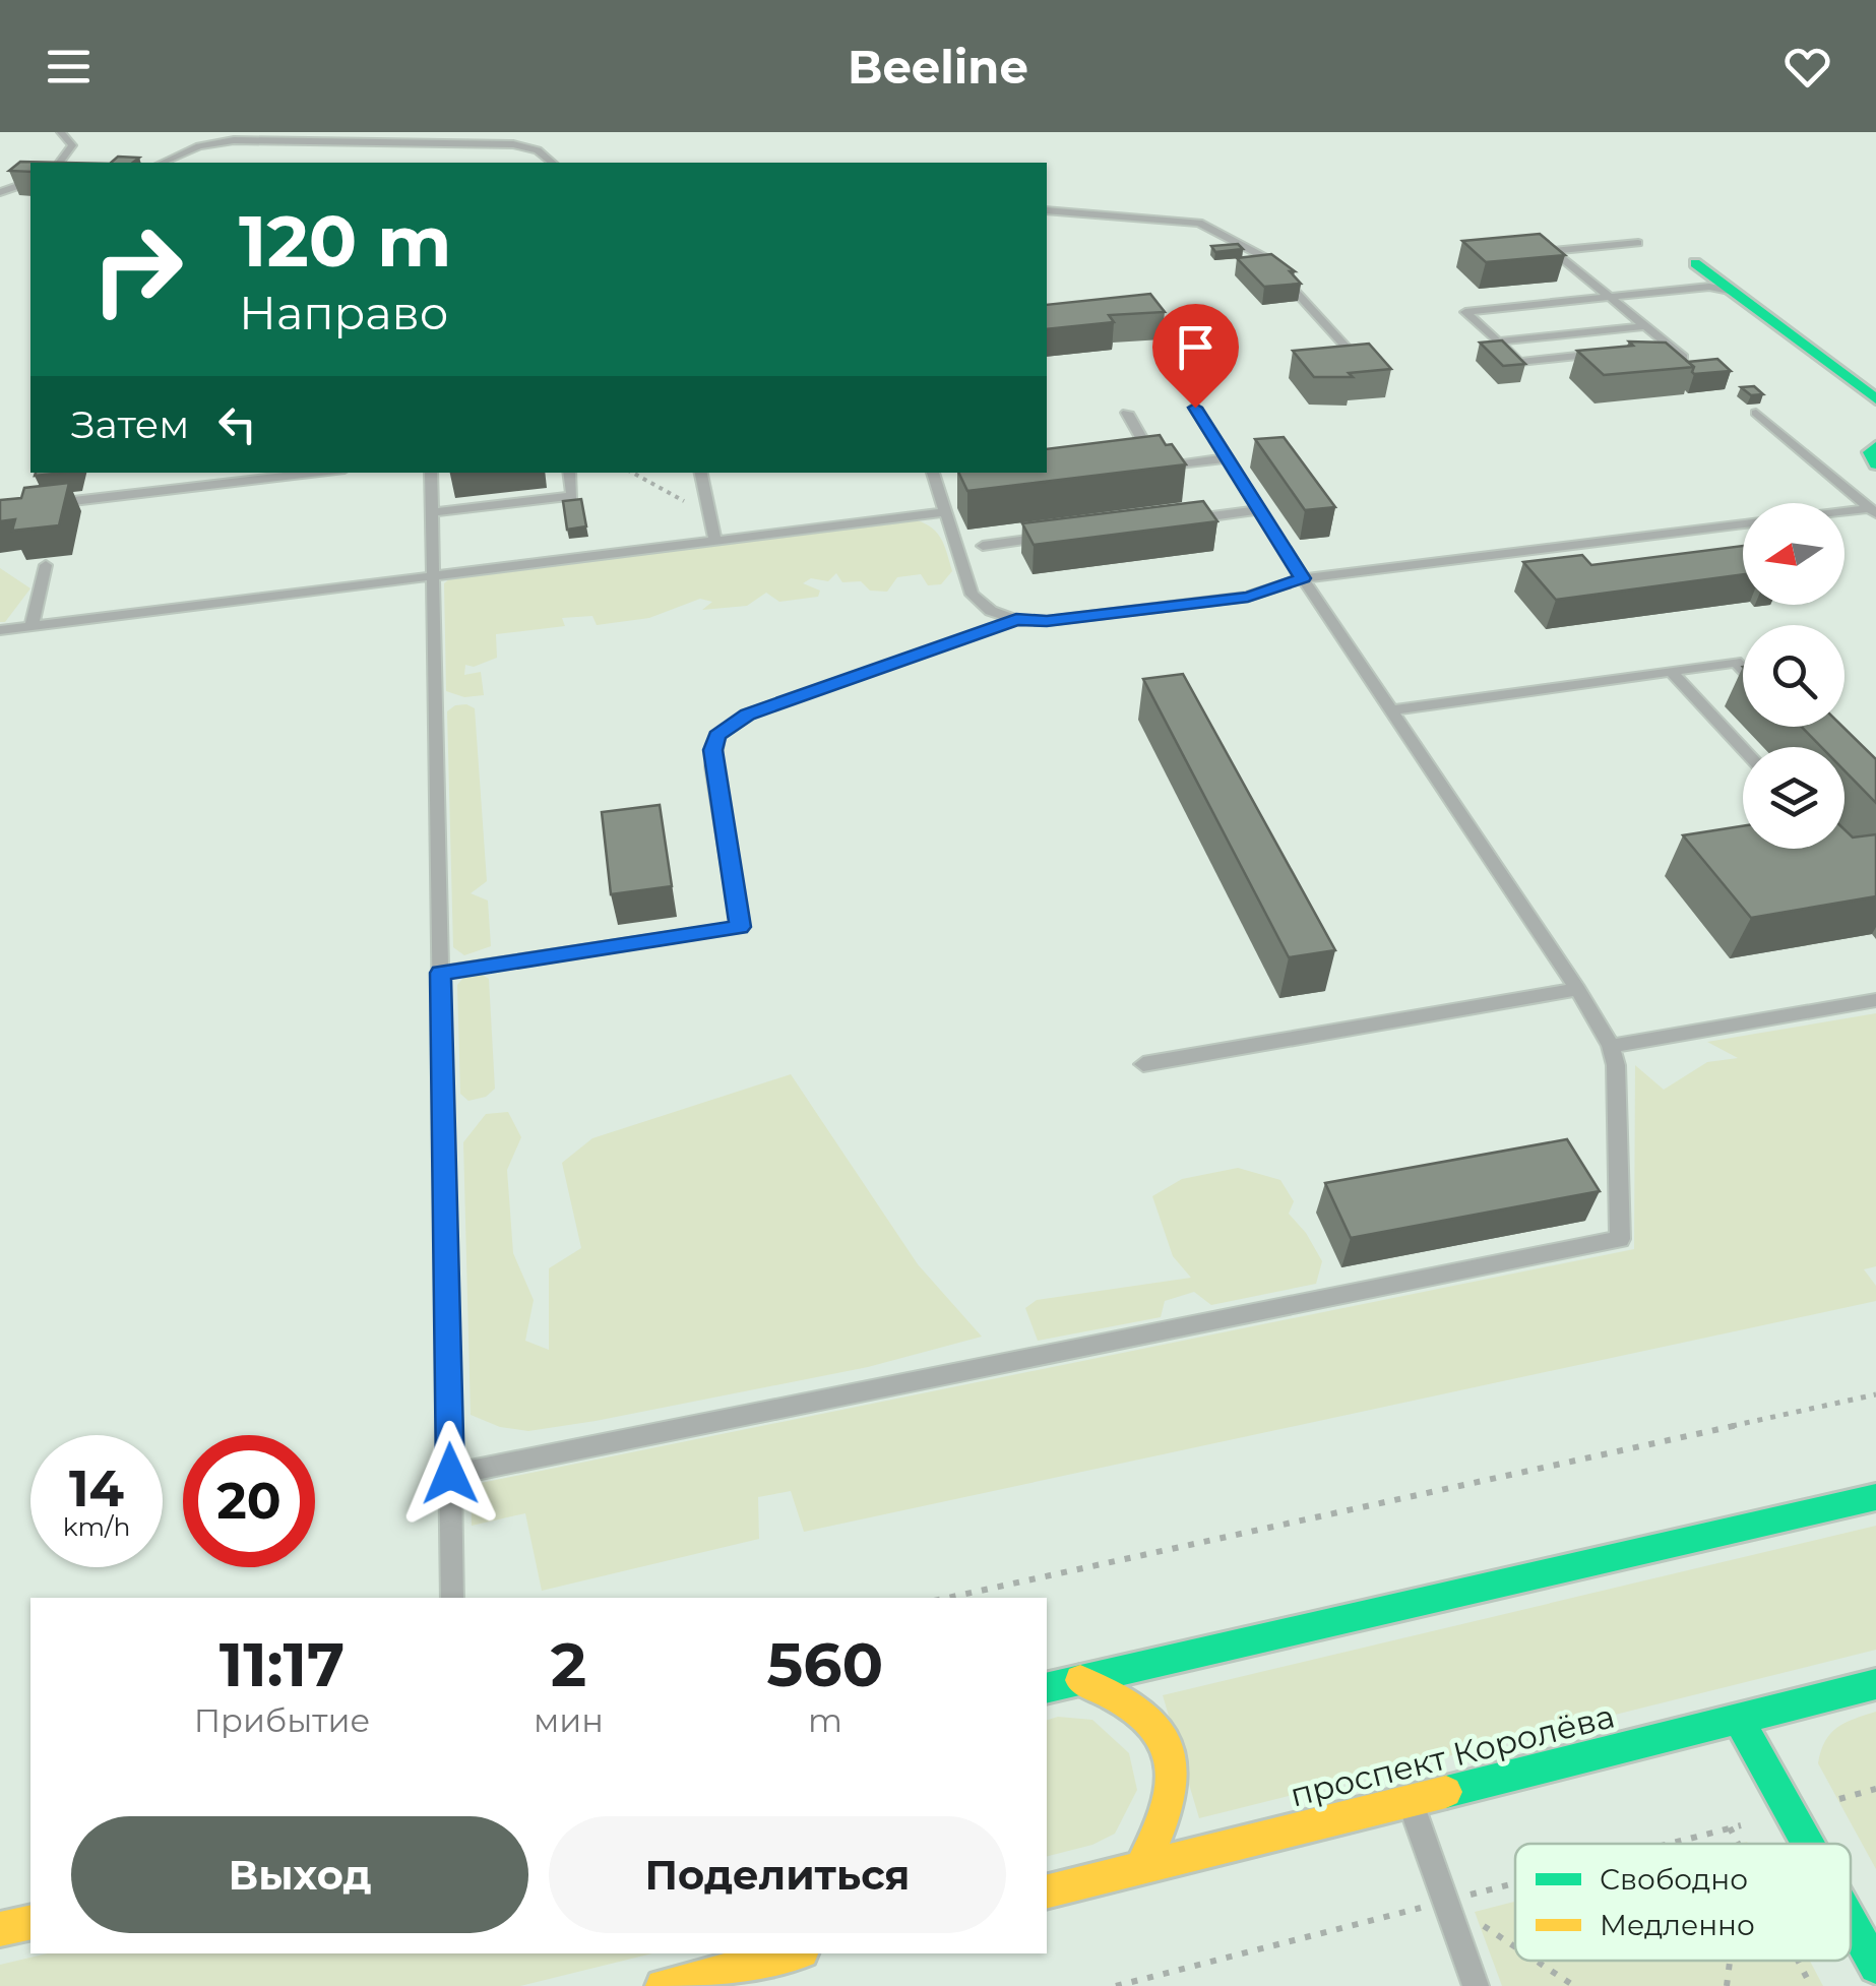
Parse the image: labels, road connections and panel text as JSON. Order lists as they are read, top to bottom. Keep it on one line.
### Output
{"streets":{"main road":["проспект Королёва"]},"legend":["Свободно","Медленно"],"north":"left","page":{"header":"Beeline","turn":["120 m","Направо"],"then":"Затем","speed":"14 km/h","limit":"20","eta":["11:17","Прибытие","2","мин","560","m"],"buttons":["Выход","Поделиться"]}}
